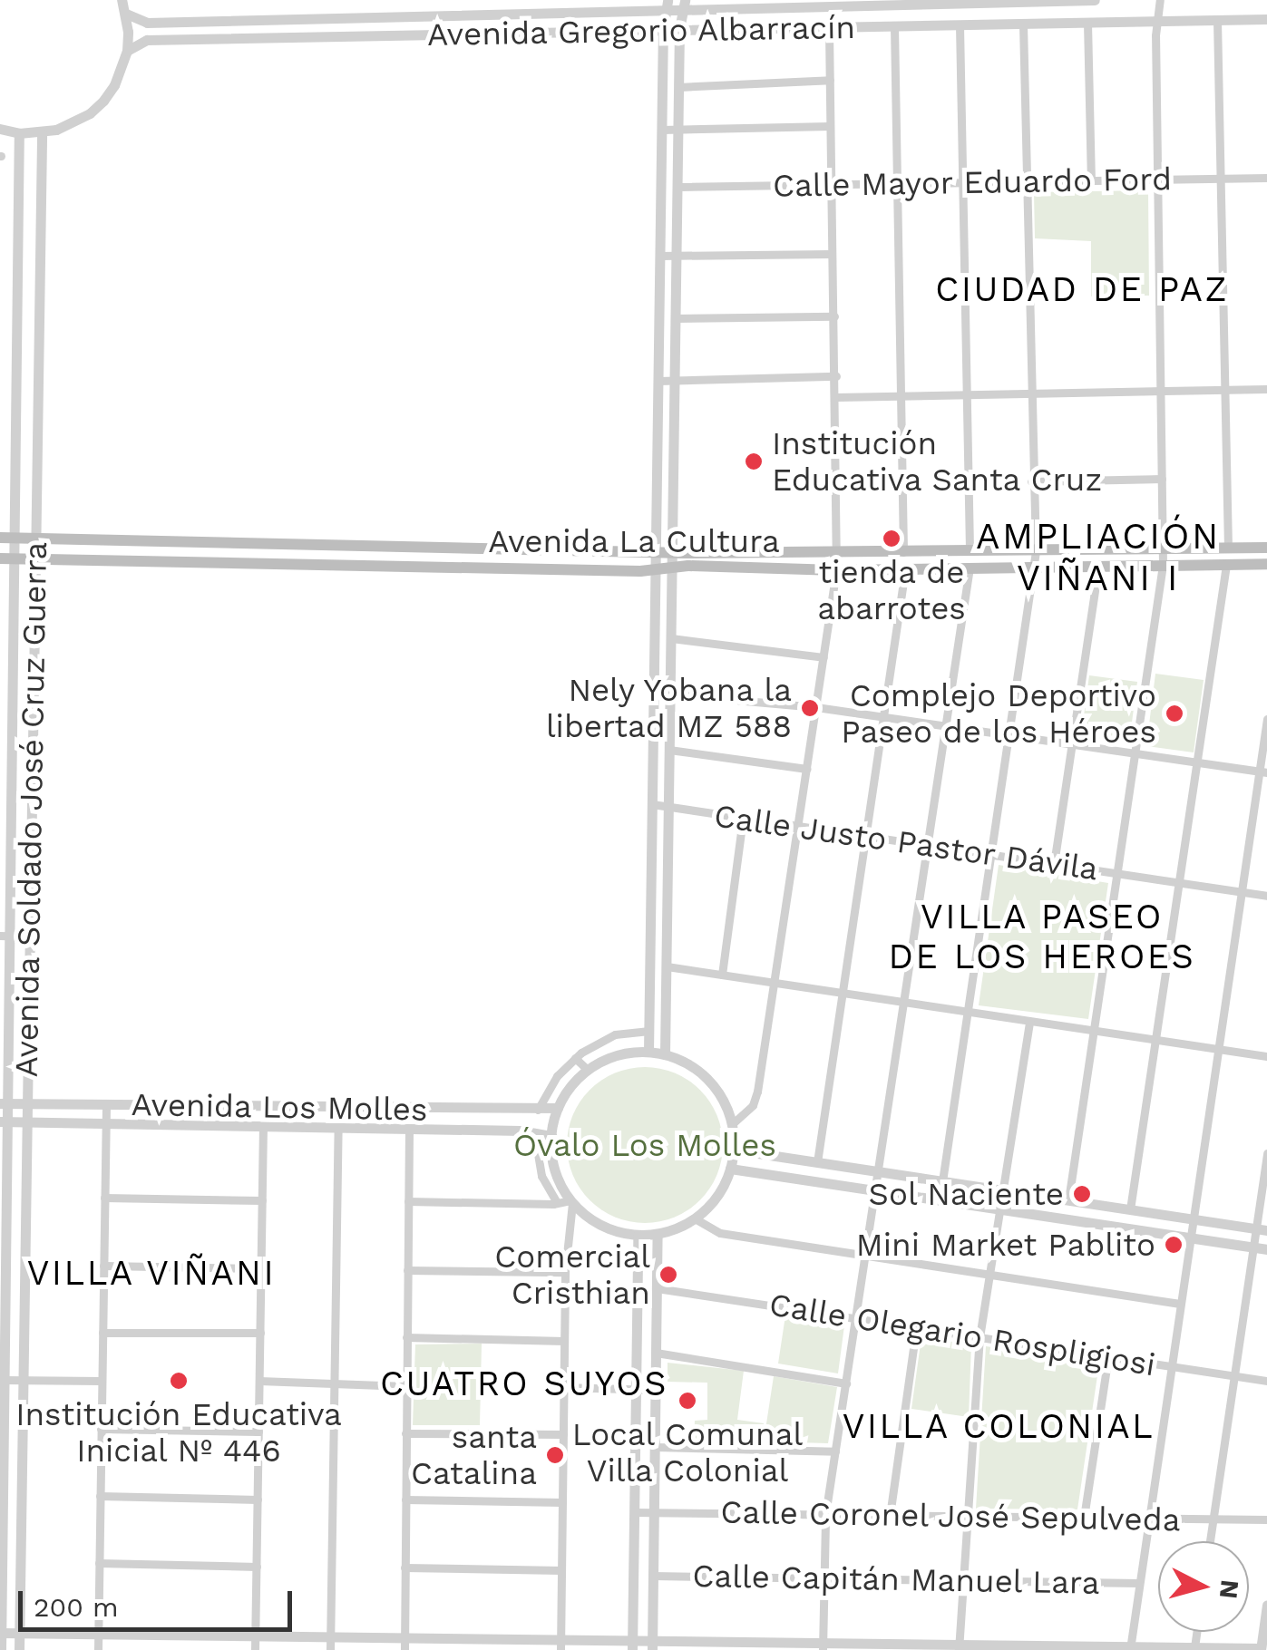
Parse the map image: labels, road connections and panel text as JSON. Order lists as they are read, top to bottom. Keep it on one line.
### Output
{"streets":{"main road":["Avenida La Cultura"],"street":["Avenida Gregorio Albarracín","Calle Mayor Eduardo Ford","Avenida Soldado José Cruz Guerra","Calle Justo Pastor Dávila","Avenida Los Molles","Calle Olegario Rospligiosi","Calle Coronel José Sepulveda","Calle Capitán Manuel Lara"]},"crossings":[["Avenida La Cultura","Avenida Soldado José Cruz Guerra"],["Avenida Soldado José Cruz Guerra","Avenida Los Molles"]],"districts":["CIUDAD DE PAZ","AMPLIACIÓN VIÑANI I","VILLA PASEO DE LOS HEROES","VILLA VIÑANI","CUATRO SUYOS","VILLA COLONIAL"],"parks":["Óvalo Los Molles"],"places":["Institución Educativa Santa Cruz","tienda de abarrotes","Nely Yobana la libertad MZ 588","Complejo Deportivo Paseo de los Héroes","Sol Naciente","Mini Market Pablito","Comercial Cristhian","Institución Educativa Inicial Nº 446","Local Comunal Villa Colonial","santa Catalina"],"scale_bar":"200 m","north":"right"}
